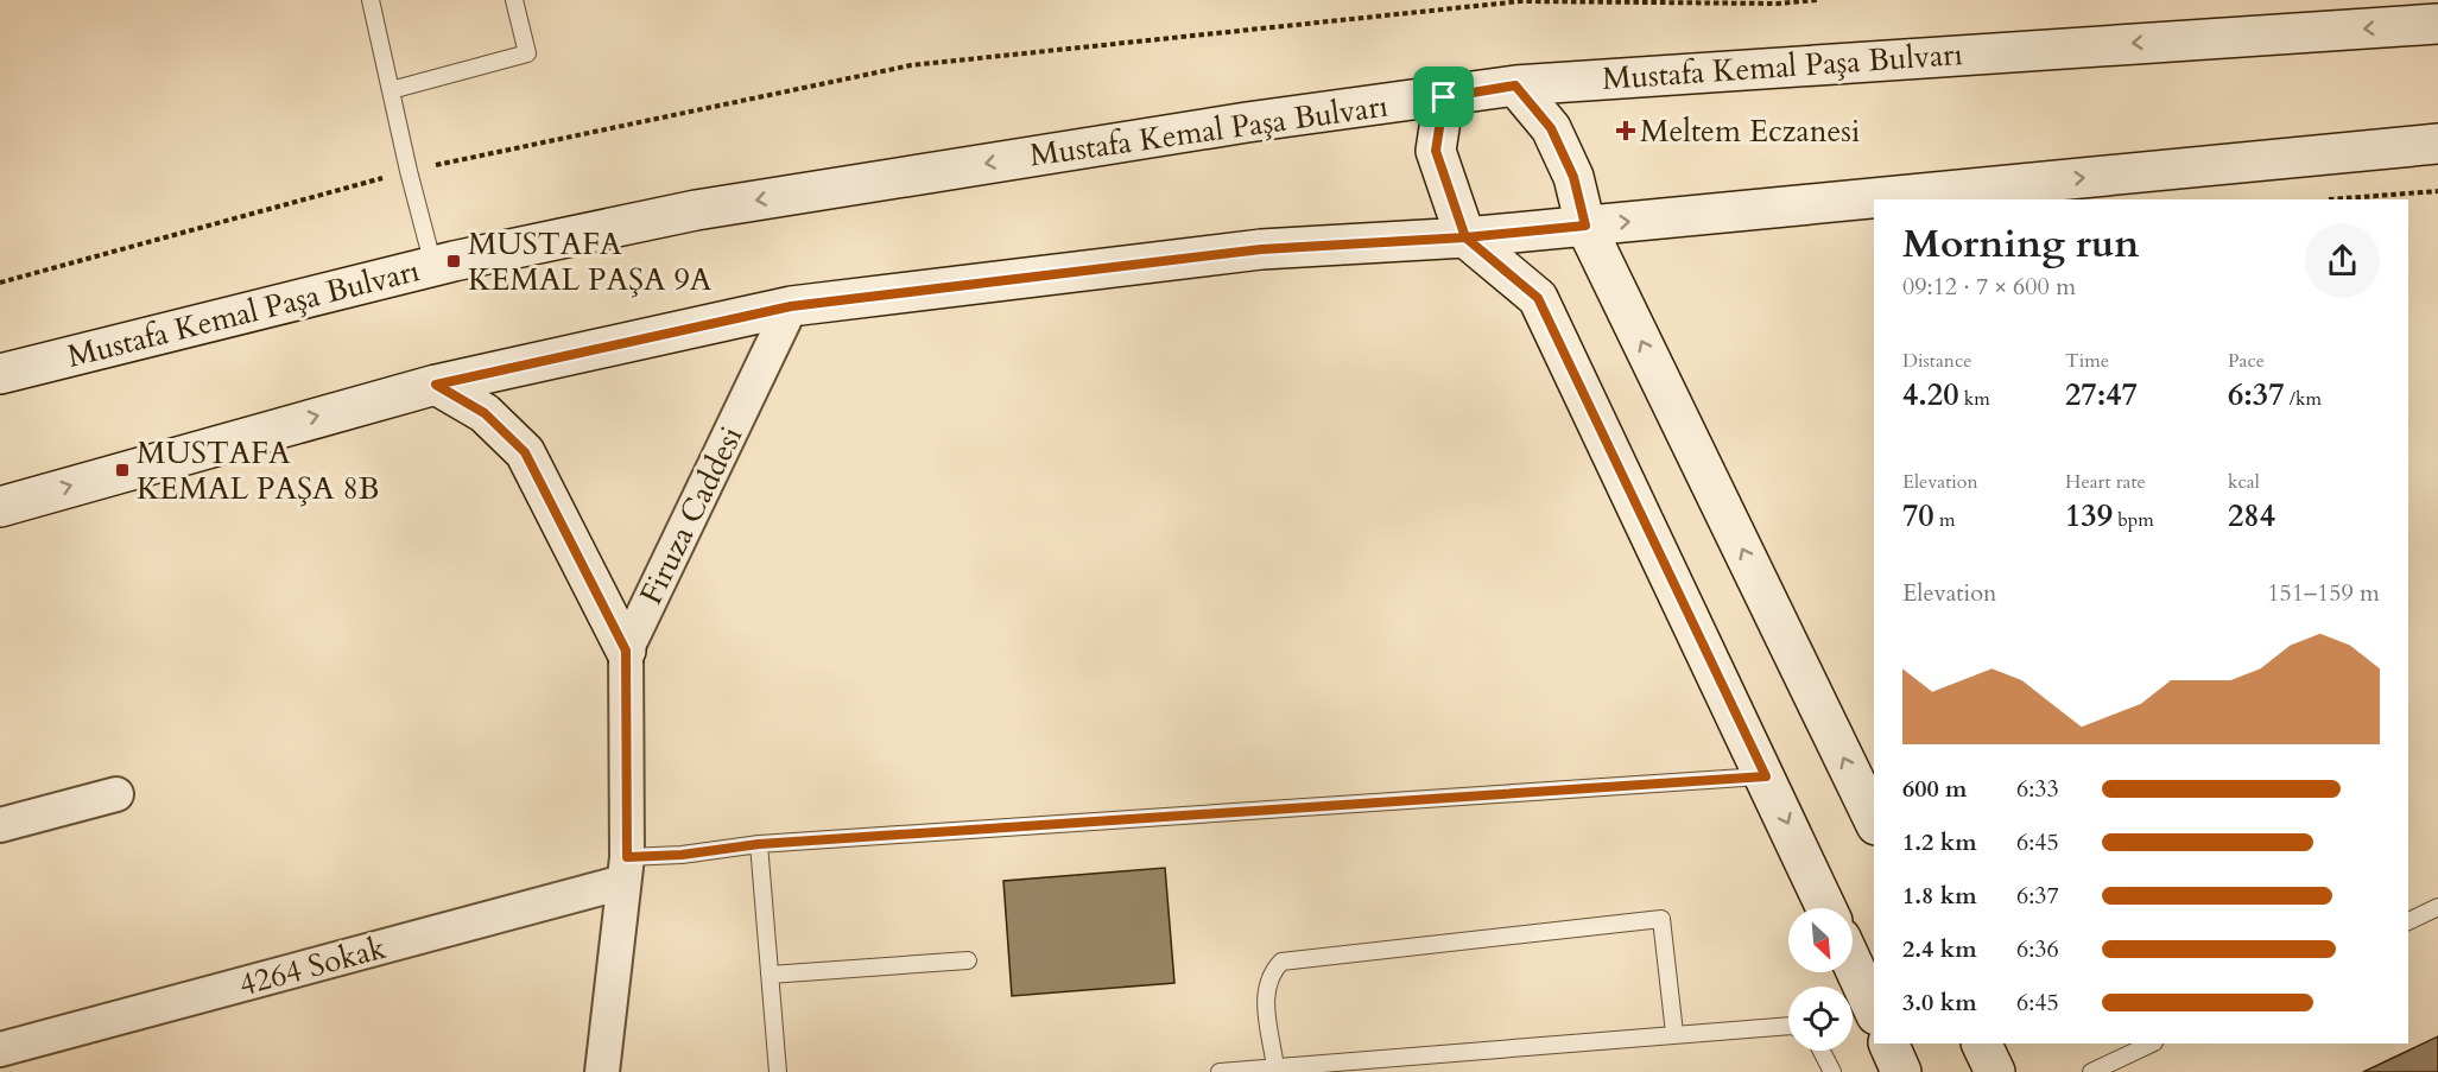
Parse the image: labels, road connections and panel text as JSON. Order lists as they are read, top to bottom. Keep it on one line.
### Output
{"streets":{"main road":["Mustafa Kemal Paşa Bulvarı"],"street":["Firuza Caddesi","4264 Sokak"]},"crossings":[["Firuza Caddesi","4264 Sokak"]],"places":{"health":["Meltem Eczanesi"],"transit":["MUSTAFA KEMAL PAŞA 9A","MUSTAFA KEMAL PAŞA 8B"]},"north":"bottom right","page":{"heading":["Morning run","09:12 · 7 × 600 m"],"stats":[["Distance","4.20 km"],["Time","27:47"],["Pace","6:37 /km"],["Elevation","70 m"],["Heart rate","139 bpm"],["kcal","284"]],"chart":["Elevation","151–159 m"],"list":[{"name":"600 m","note":"6:33"},{"name":"1.2 km","note":"6:45"},{"name":"1.8 km","note":"6:37"},{"name":"2.4 km","note":"6:36"},{"name":"3.0 km","note":"6:45"}]}}
